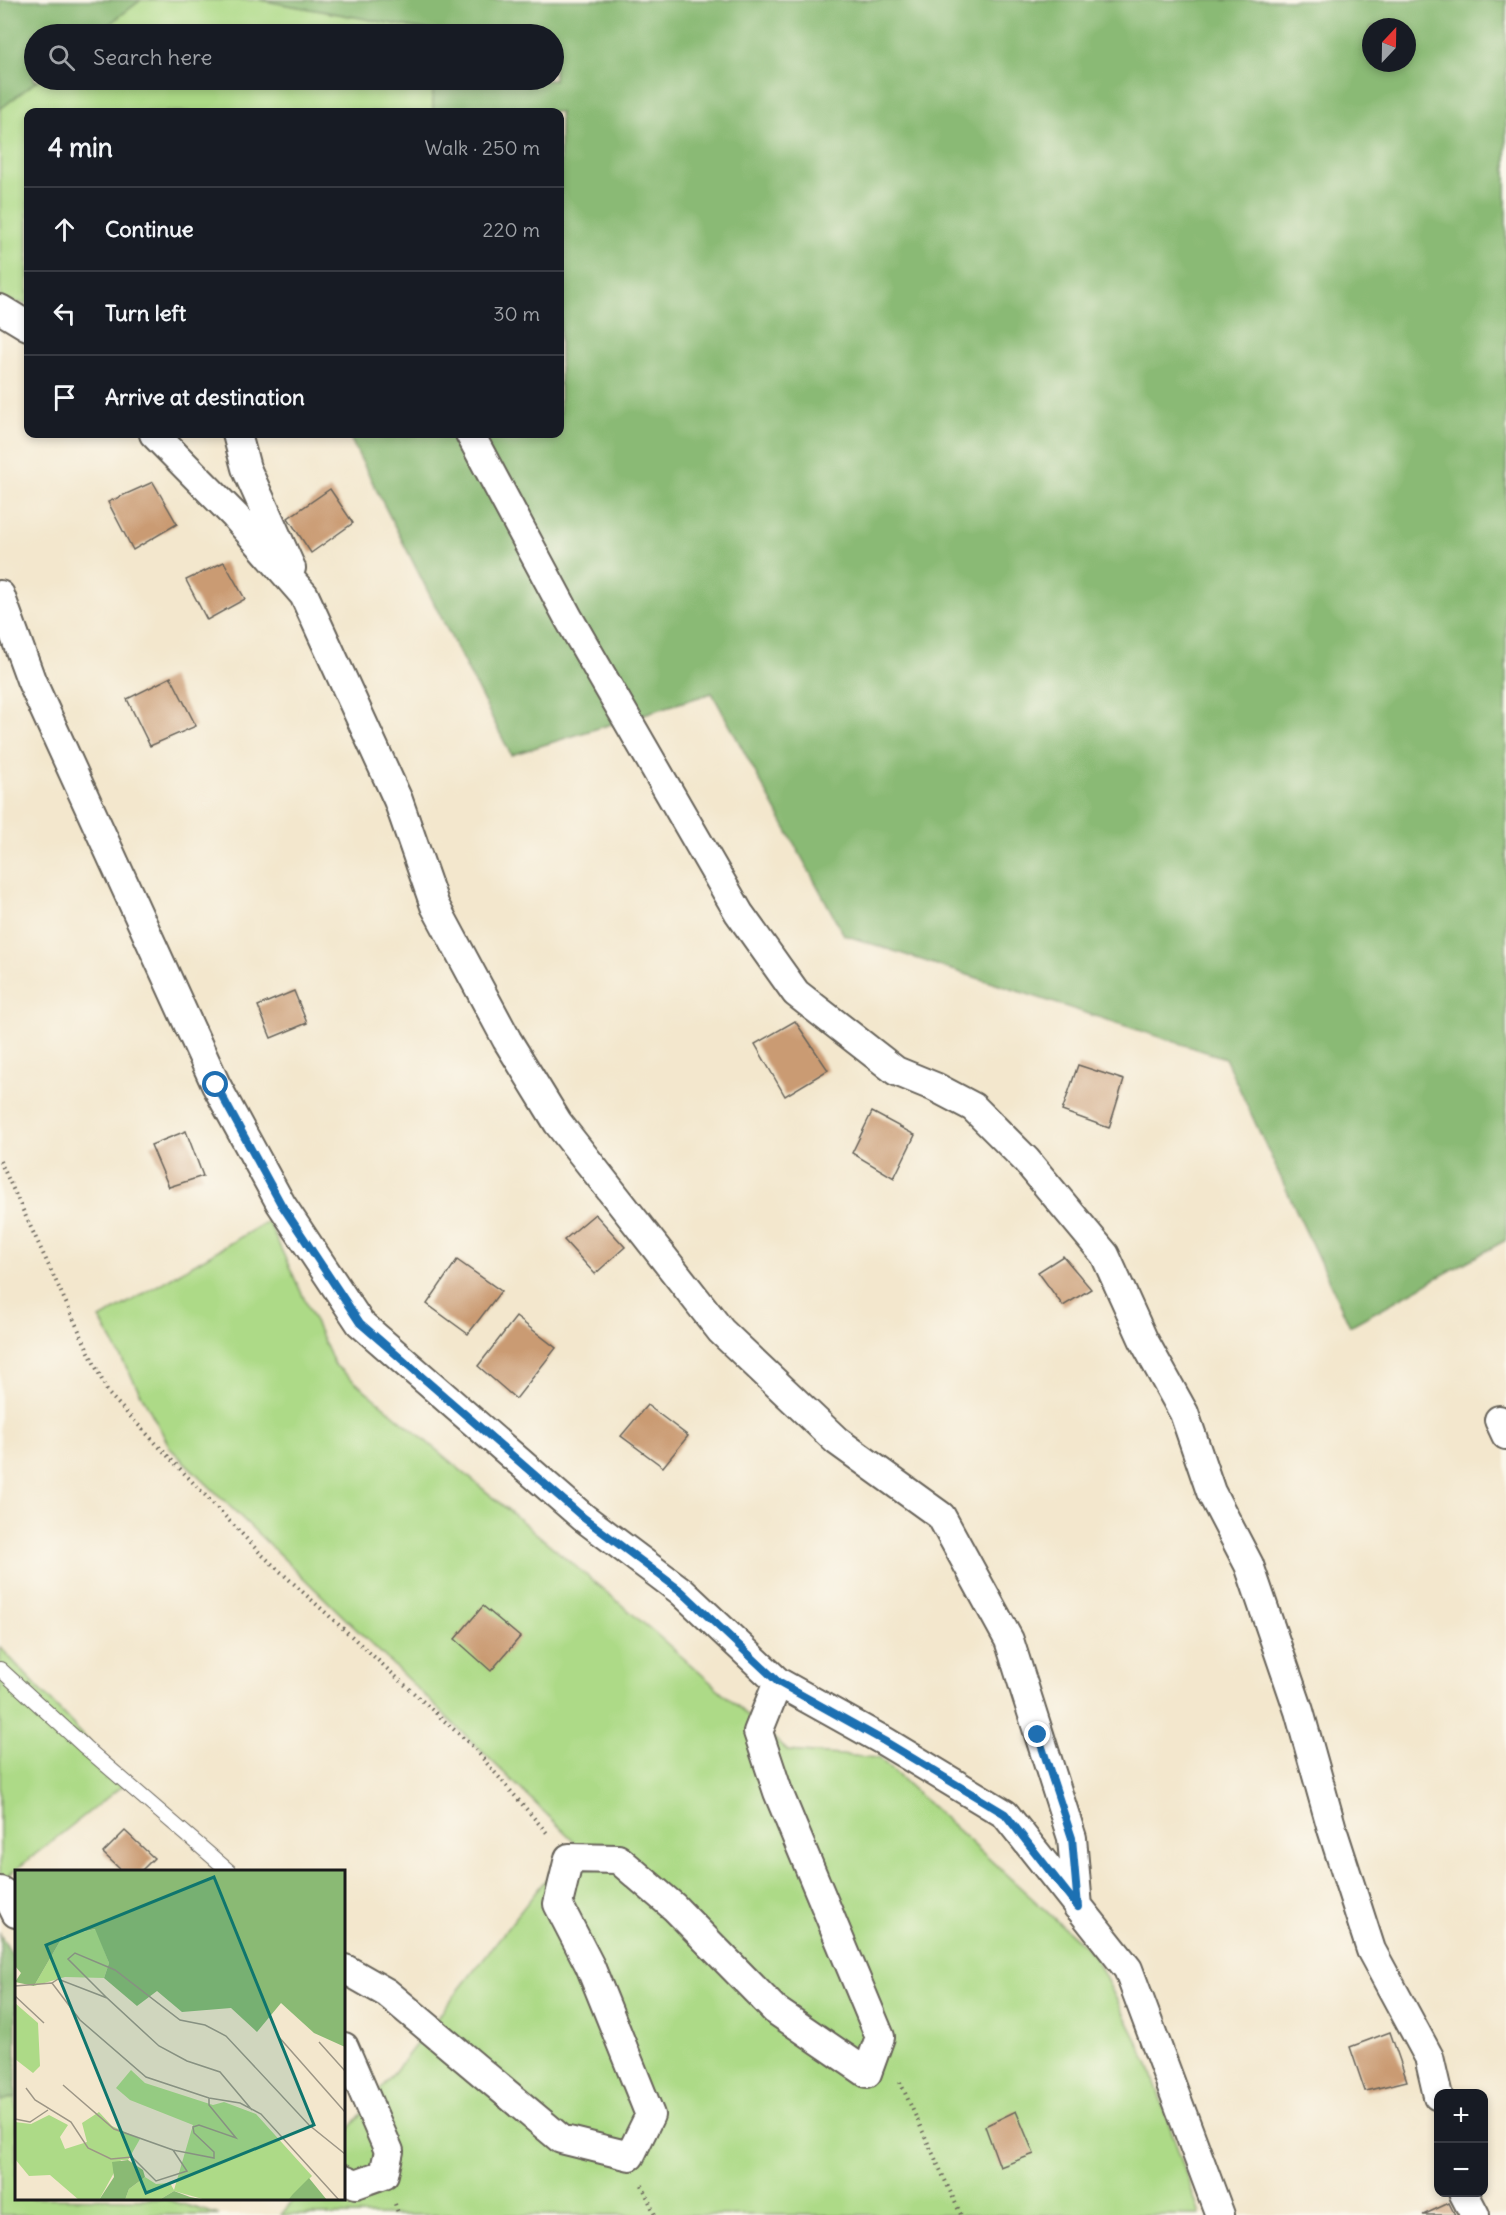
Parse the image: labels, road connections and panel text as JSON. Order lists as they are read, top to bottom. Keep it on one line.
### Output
{"north":"top","page":{"search":"Search here","heading":["4 min","Walk · 250 m"],"list":[["Continue","220 m"],["Turn left","30 m"],"Arrive at destination"],"map_buttons":["+","−"]}}
